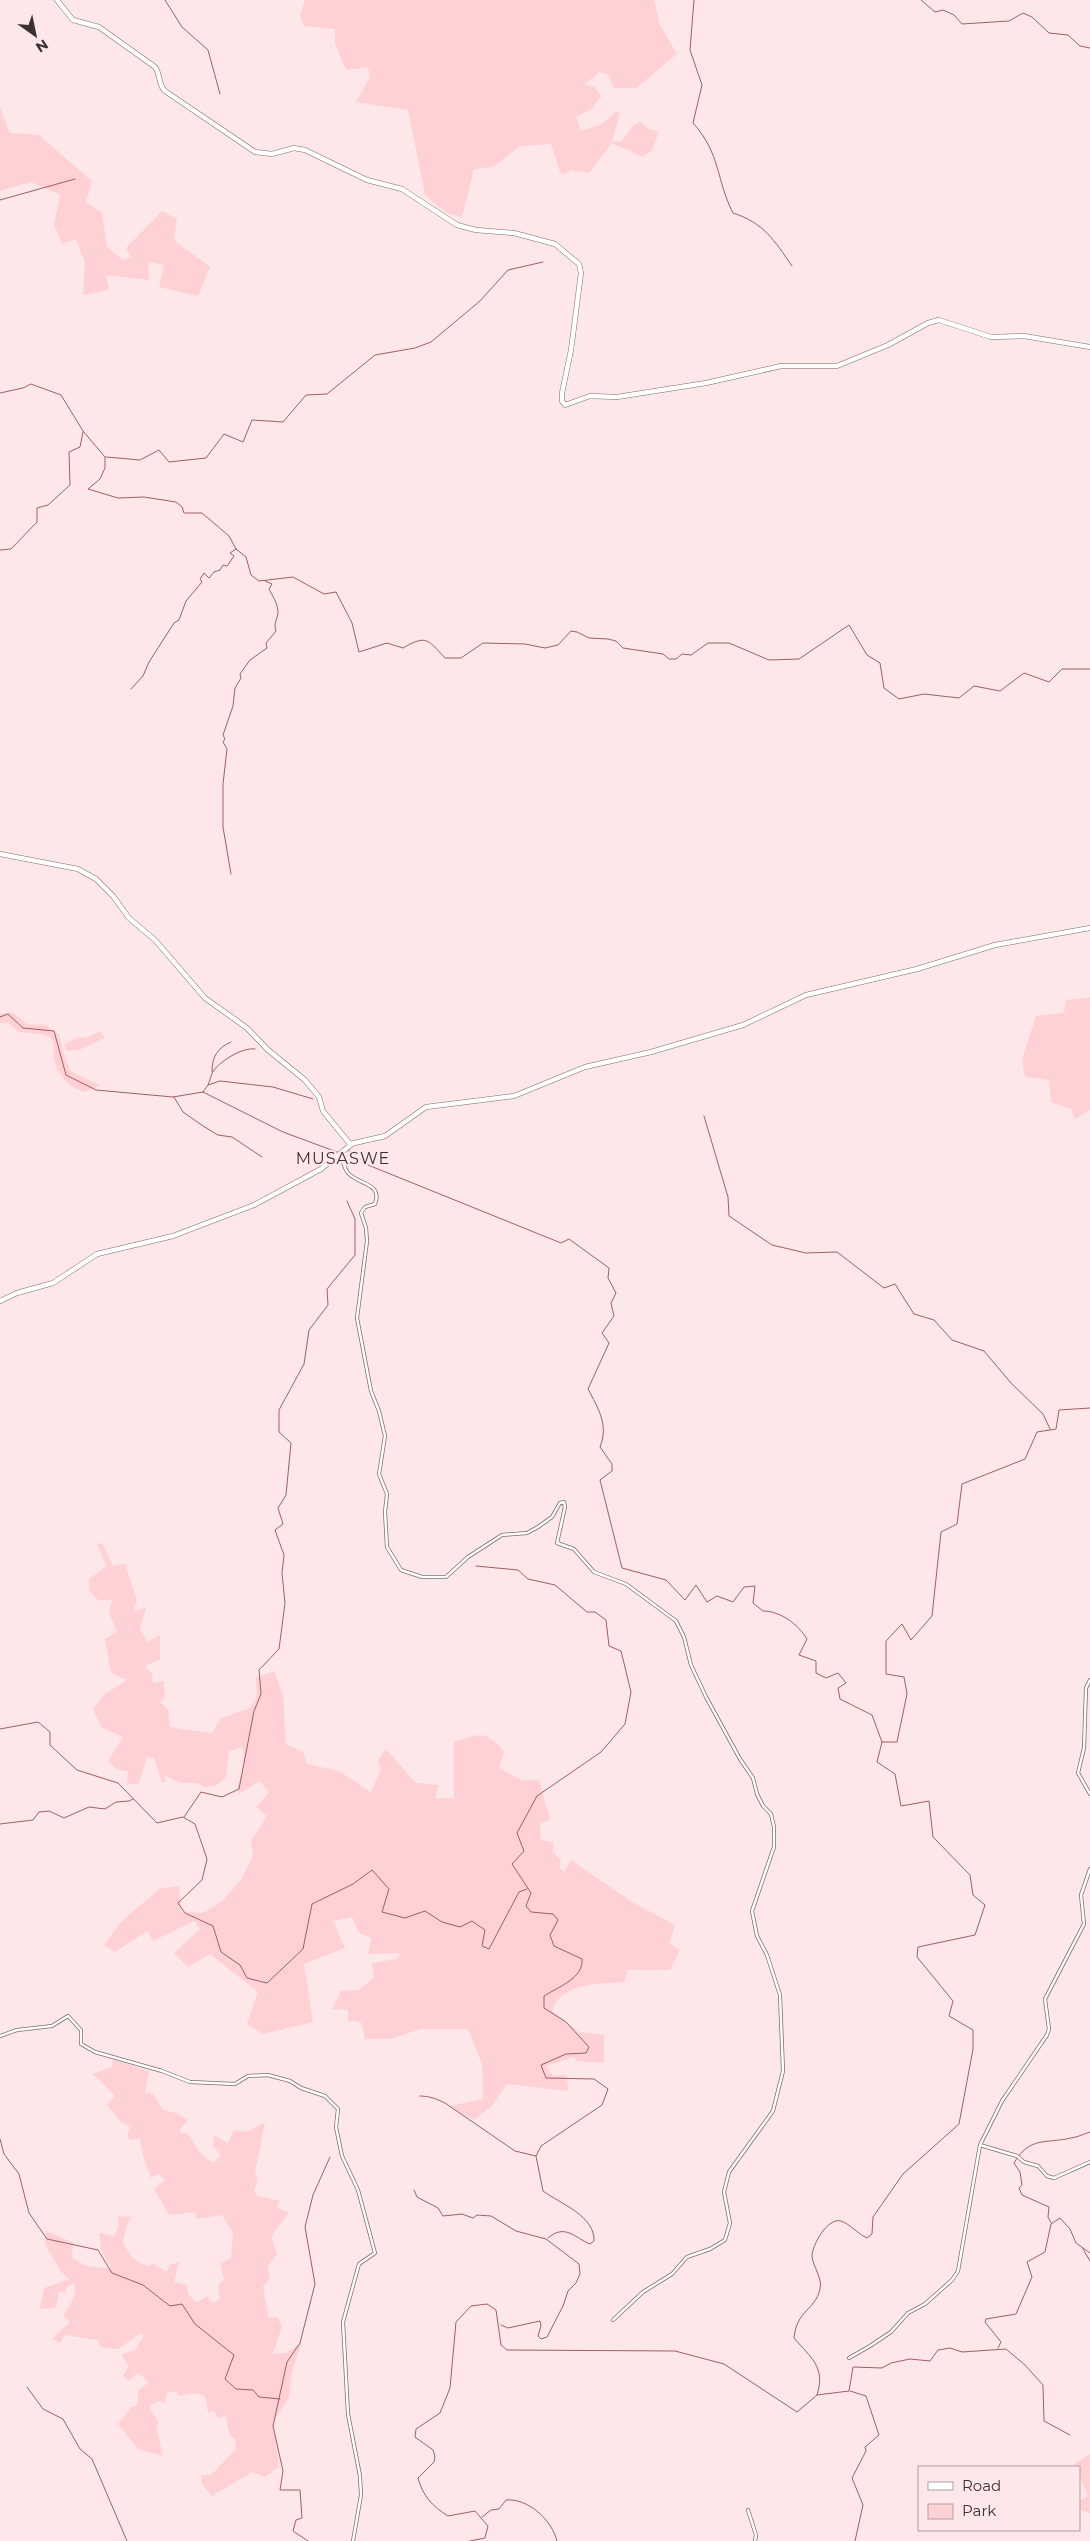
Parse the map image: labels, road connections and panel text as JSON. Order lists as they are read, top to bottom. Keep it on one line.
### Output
{"districts":["MUSASWE"],"legend":["Road","Park"],"north":"bottom right"}
